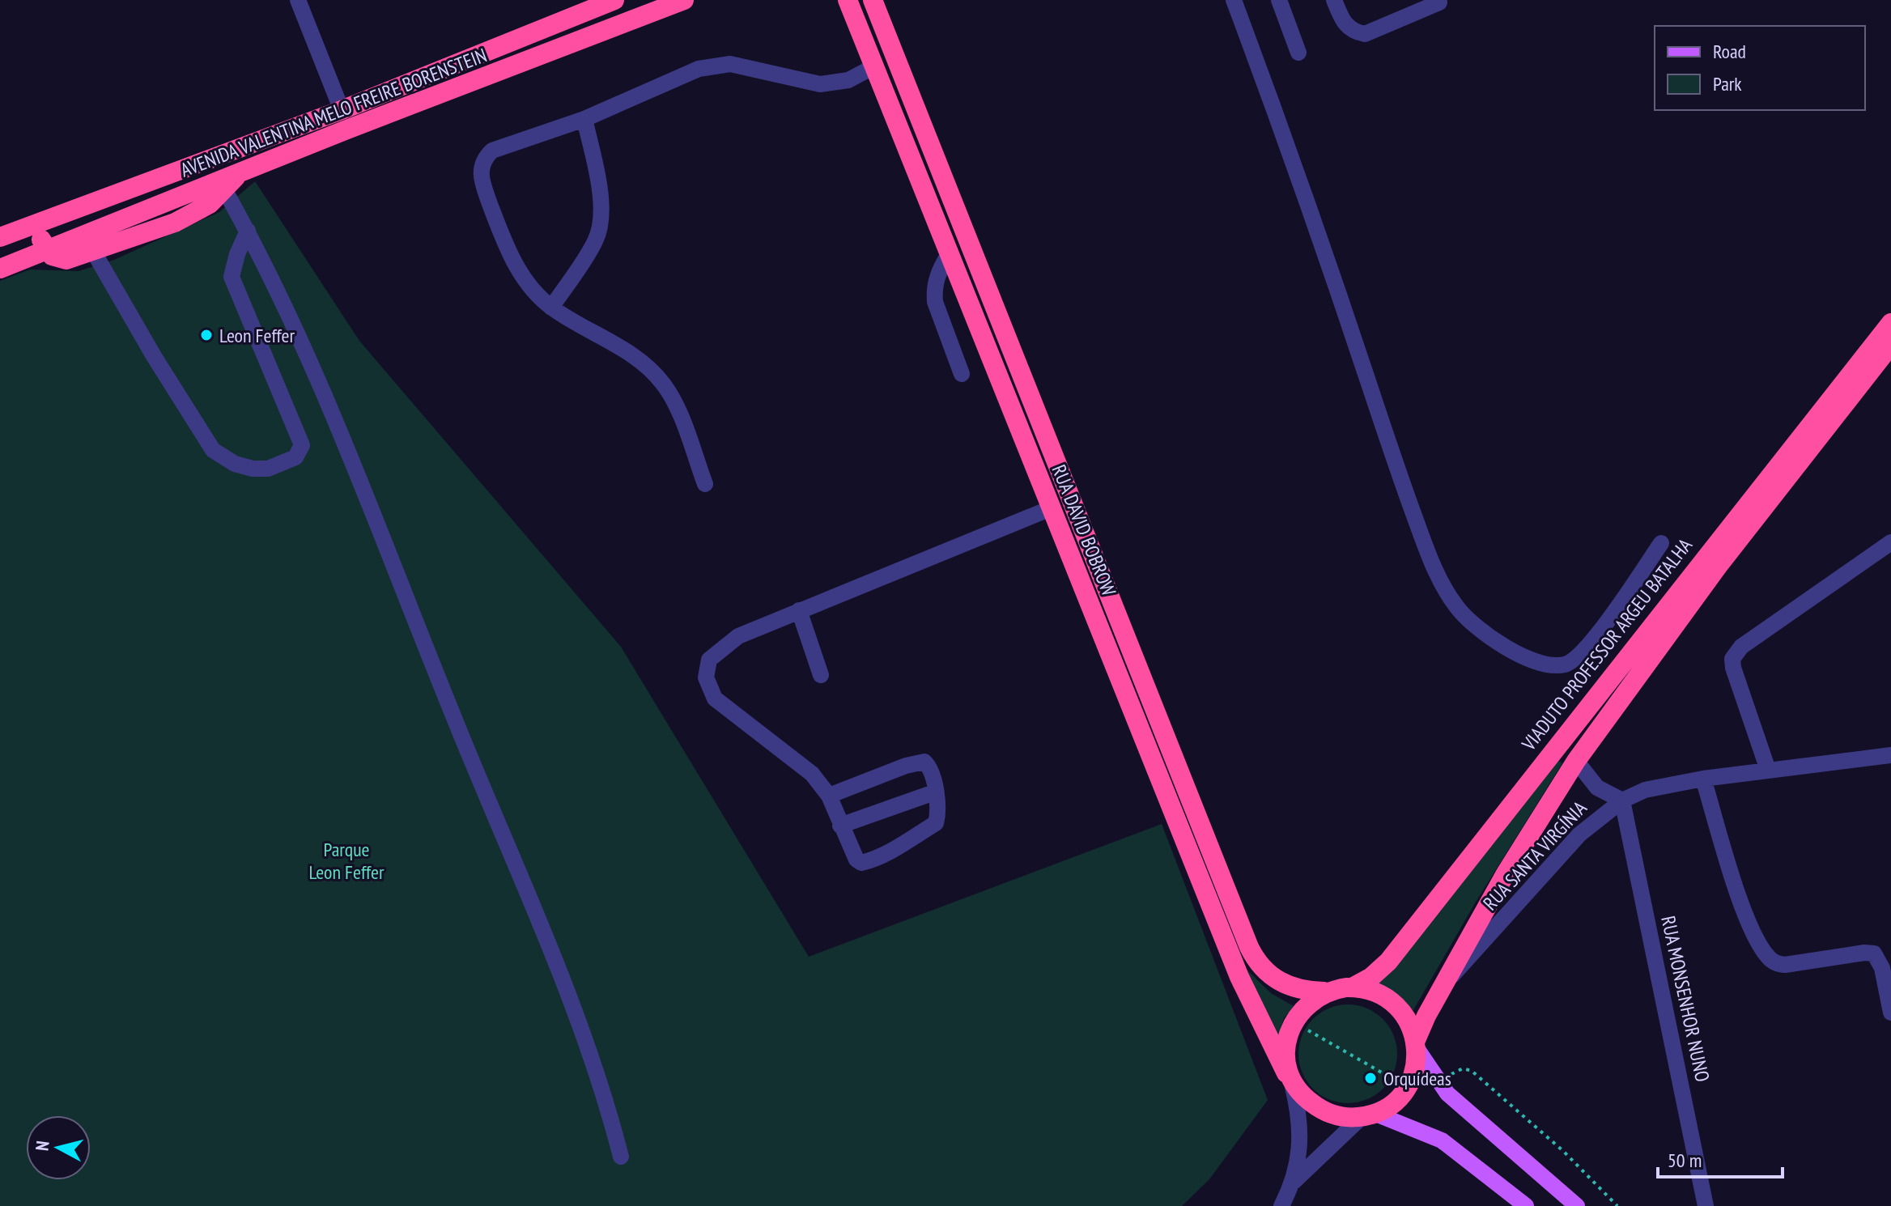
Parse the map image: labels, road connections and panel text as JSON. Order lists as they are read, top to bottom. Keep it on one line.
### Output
{"streets":{"highway":["AVENIDA VALENTINA MELO FREIRE BORENSTEIN","RUA DAVID BOBROW","VIADUTO PROFESSOR ARGEU BATALHA","RUA SANTA VIRGÍNIA"],"street":["RUA MONSENHOR NUNO"]},"crossings":[["RUA DAVID BOBROW","VIADUTO PROFESSOR ARGEU BATALHA"],["RUA DAVID BOBROW","RUA SANTA VIRGÍNIA"],["VIADUTO PROFESSOR ARGEU BATALHA","RUA SANTA VIRGÍNIA"],["RUA SANTA VIRGÍNIA","RUA MONSENHOR NUNO"]],"parks":["Parque Leon Feffer"],"places":["Leon Feffer","Orquídeas"],"legend":["Road","Park"],"scale_bar":"50 m","north":"left"}
